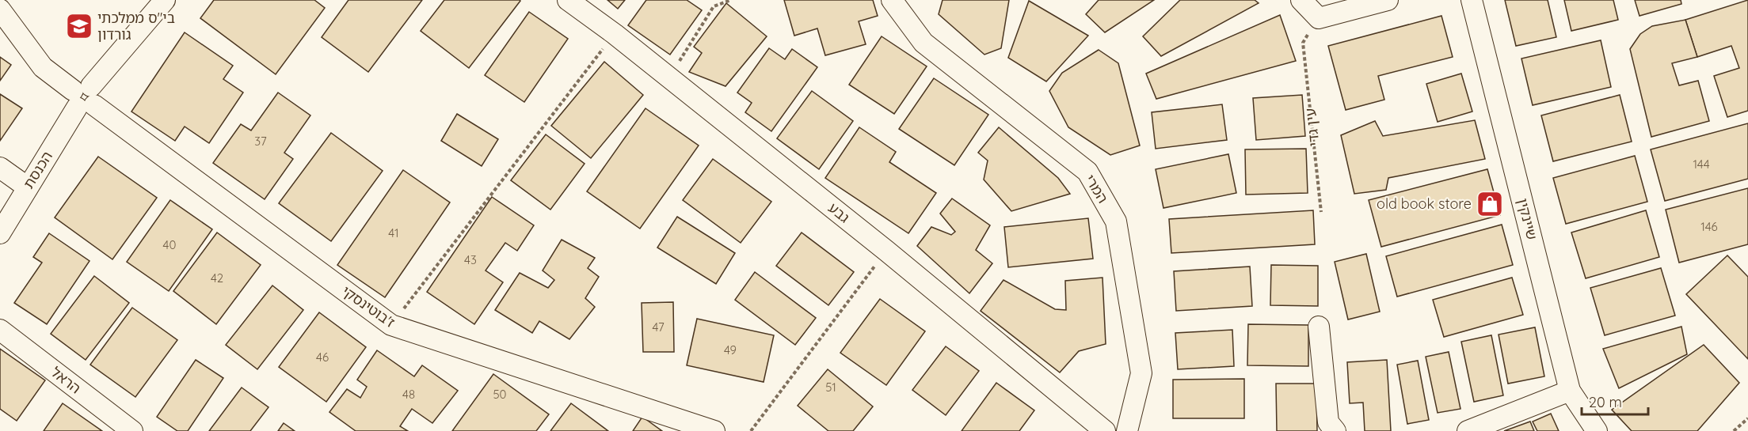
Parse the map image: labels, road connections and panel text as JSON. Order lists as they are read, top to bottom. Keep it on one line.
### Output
{"streets":{"street":["הכנסת","המרי","גבע","שיינקין","ז'בוטינסקי","הראל"],"path":["עין גדי"]},"crossings":[["הכנסת","ז'בוטינסקי"]],"places":{"school or university":["בי\"ס ממלכתי גורדון"],"shop":["old book store"]},"house_numbers":["37","144","146","41","40","43","42","47","49","46","51","48","50"],"scale_bar":"20 m"}
